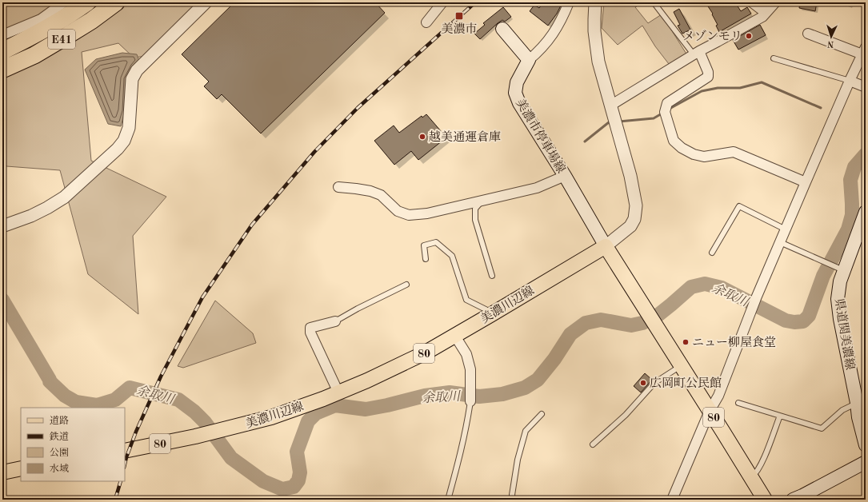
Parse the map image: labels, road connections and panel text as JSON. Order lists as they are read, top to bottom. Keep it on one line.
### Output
{"streets":{"highway":["E41"],"main road":["美濃市停車場線","美濃川辺線","県道関美濃線","80"]},"crossings":[["美濃市停車場線","美濃川辺線"],["美濃市停車場線","80"],["美濃川辺線","80"]],"water":["余取川"],"places":{"transit":["美濃市"],"other":["メゾンモリ","越美通運倉庫","ニュー柳屋食堂","広岡町公民館"]},"legend":["道路","鉄道","公園","水域"],"north":"bottom"}
